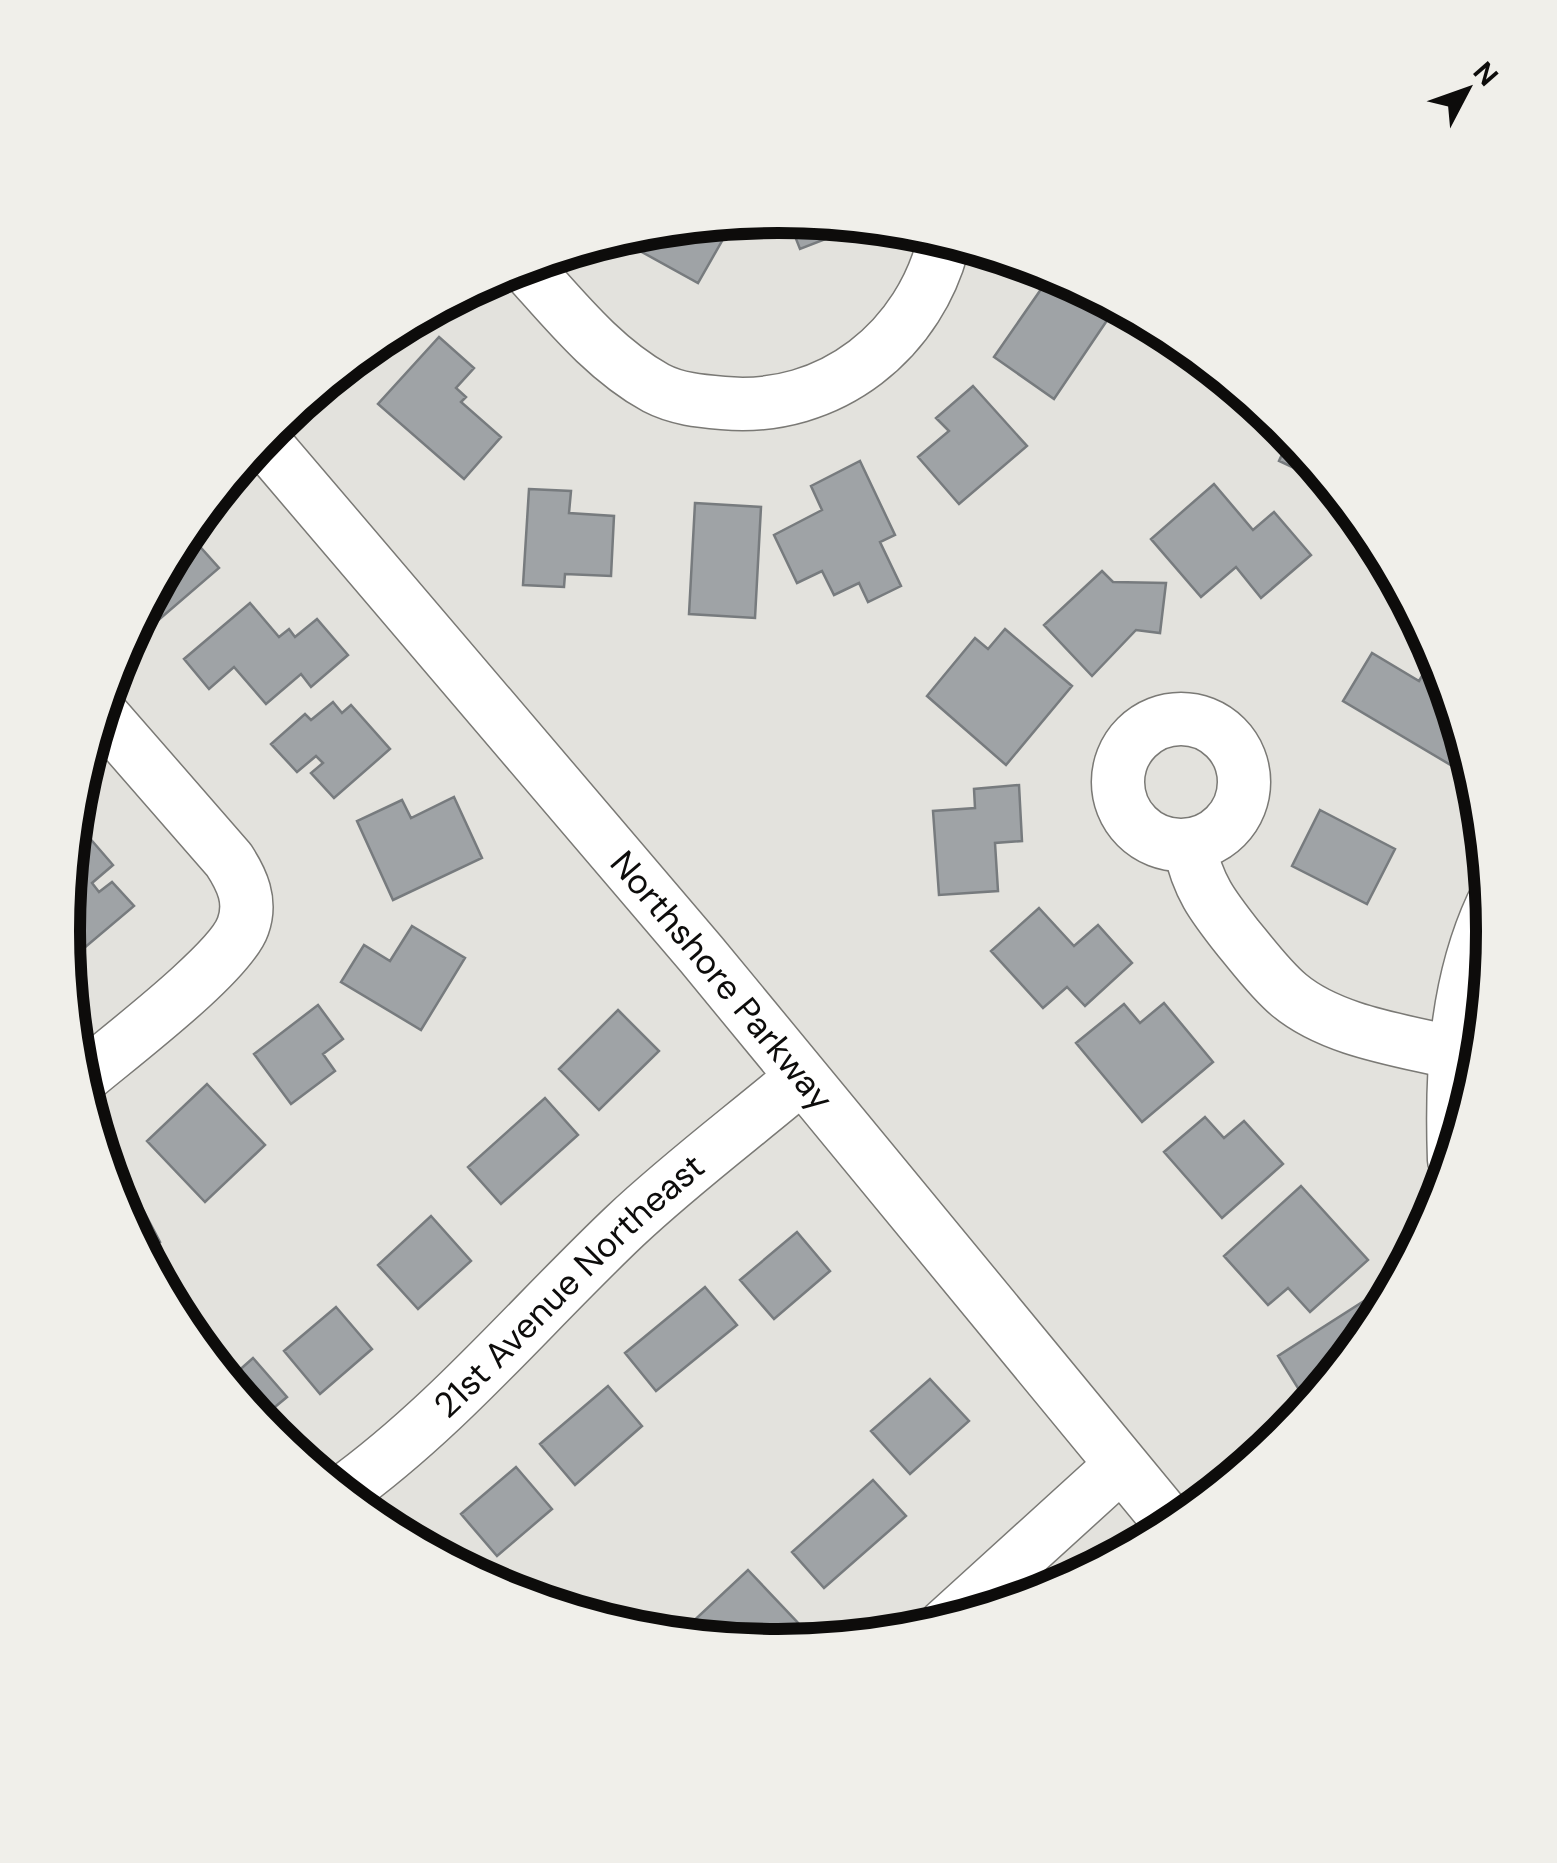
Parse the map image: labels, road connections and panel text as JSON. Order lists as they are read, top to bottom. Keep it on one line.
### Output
{"streets":{"street":["Northshore Parkway","21st Avenue Northeast"]},"crossings":[["Northshore Parkway","21st Avenue Northeast"]],"north":"top right"}
